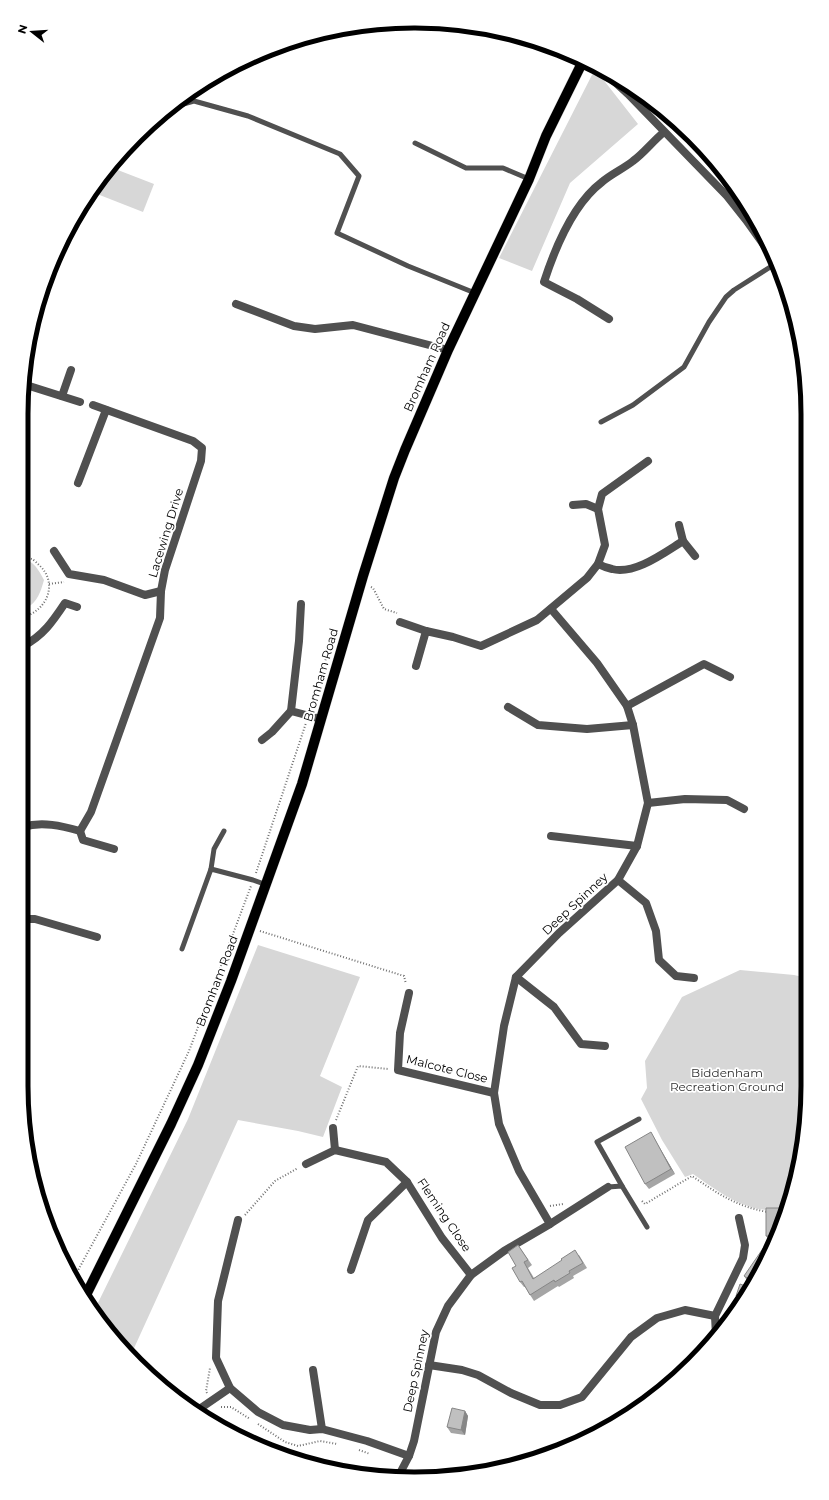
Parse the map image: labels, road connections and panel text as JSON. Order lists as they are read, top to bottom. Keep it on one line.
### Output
{"streets":{"main road":["Bromham Road"],"street":["Lacewing Drive","Deep Spinney","Malcote Close","Fleming Close"]},"crossings":[["Deep Spinney","Fleming Close"]],"parks":["Biddenham Recreation Ground"],"north":"left"}
